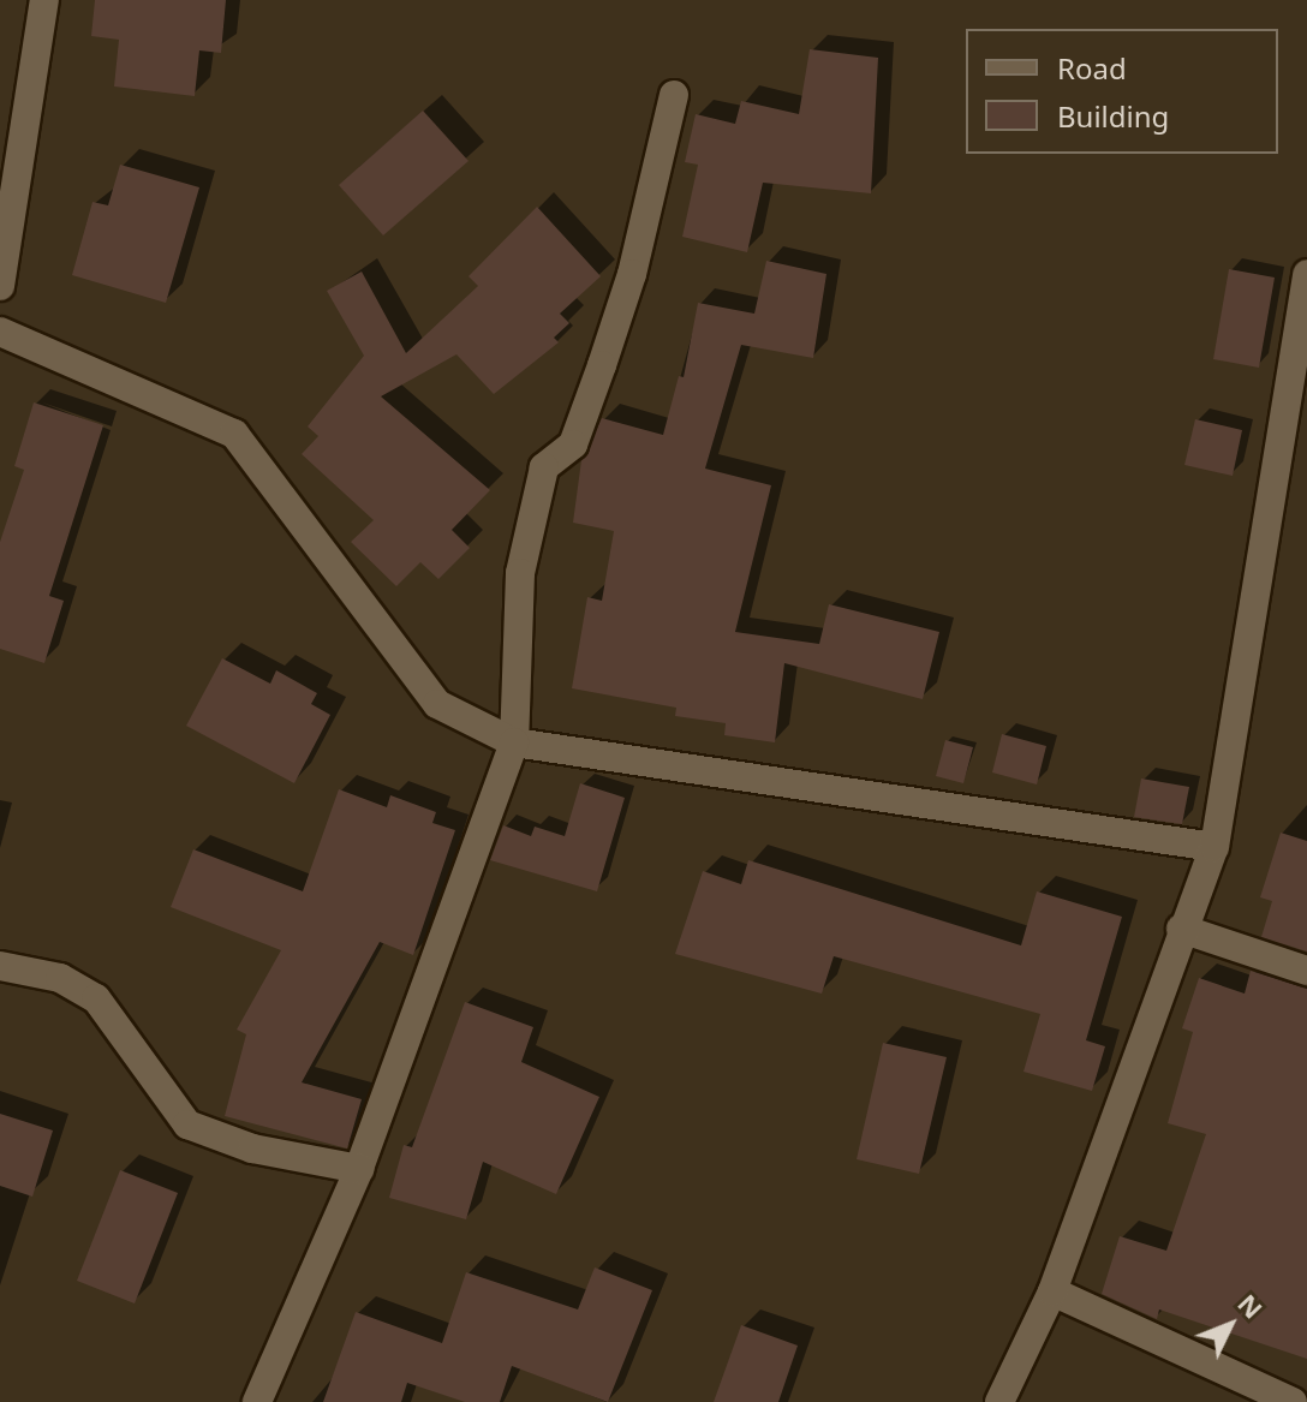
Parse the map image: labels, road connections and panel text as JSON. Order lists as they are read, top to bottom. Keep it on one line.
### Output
{"legend":["Road","Building"],"north":"top right"}
